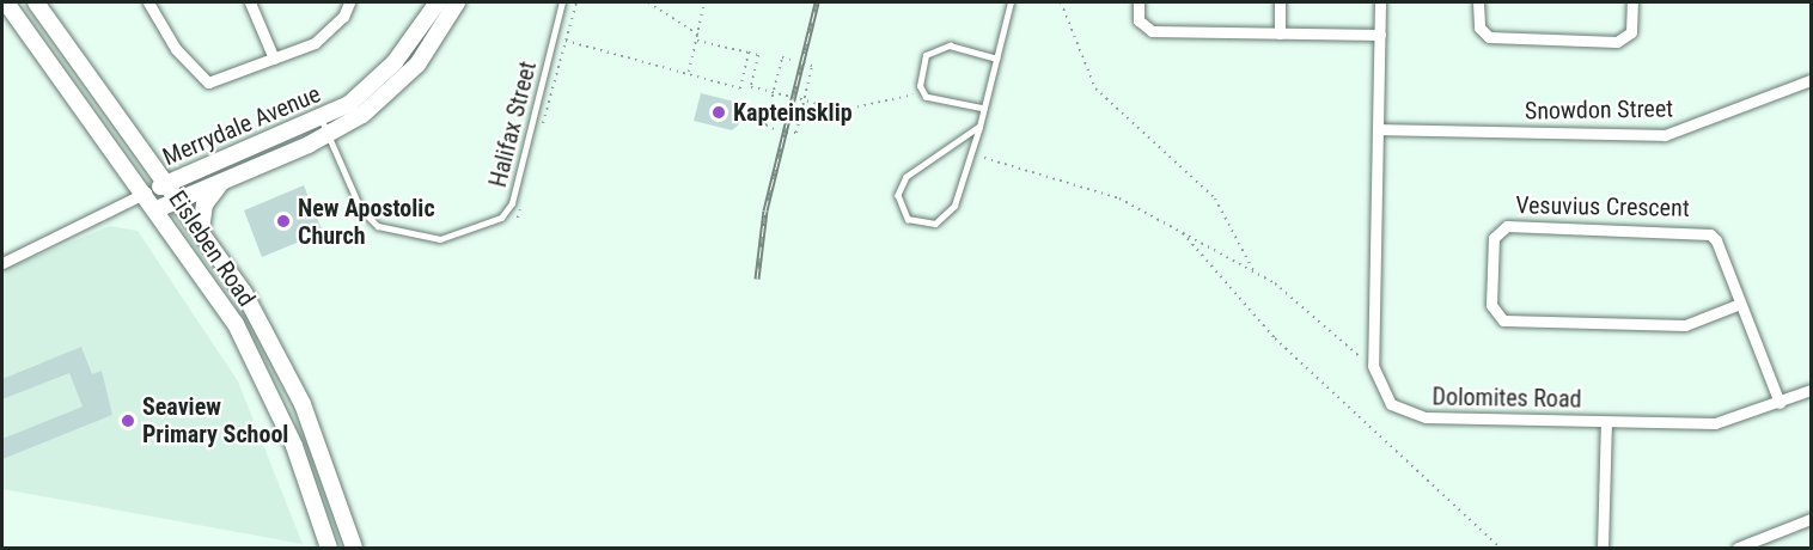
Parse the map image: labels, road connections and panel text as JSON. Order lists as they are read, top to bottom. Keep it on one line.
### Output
{"streets":{"main road":["Merrydale Avenue","Eisleben Road"],"street":["Snowdon Street","Vesuvius Crescent","Dolomites Road"],"lane":["Halifax Street"]},"crossings":[["Snowdon Street","Dolomites Road"],["Halifax Street","Merrydale Avenue"],["Merrydale Avenue","Eisleben Road"],["Vesuvius Crescent","Dolomites Road"]],"places":["Kapteinsklip","New Apostolic Church","Seaview Primary School"]}
